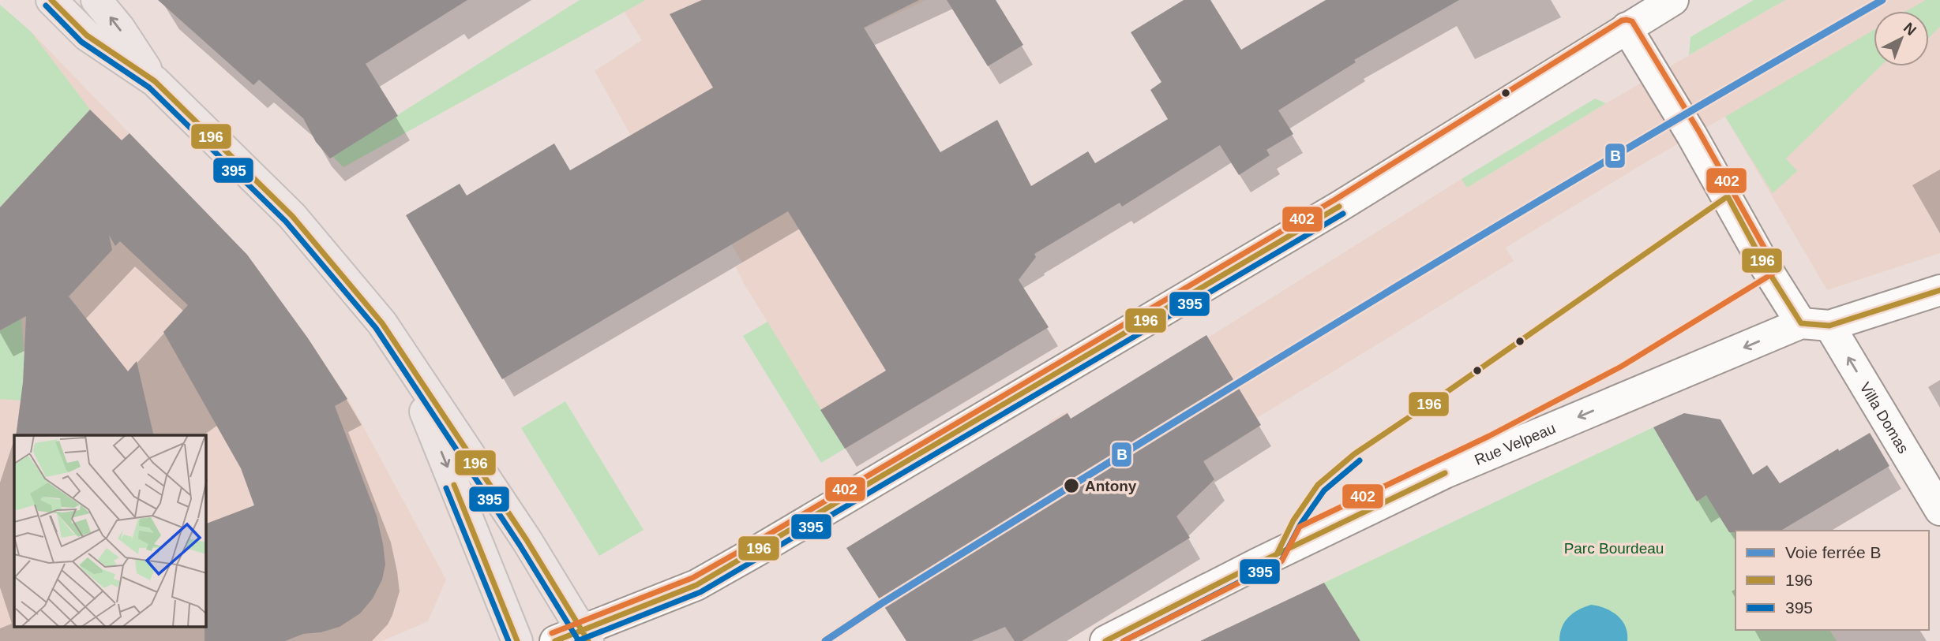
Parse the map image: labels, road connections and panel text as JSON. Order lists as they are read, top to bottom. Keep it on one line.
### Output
{"streets":{"street":["Villa Domas","Rue Velpeau"]},"crossings":[["Villa Domas","Rue Velpeau"]],"one_way":["Villa Domas"],"parks":["Parc Bourdeau"],"places":["Antony"],"lines":["rail line B","transit line 196","transit line 395","transit line 402"],"legend":["Voie ferrée B","196","395"],"north":"top right"}
